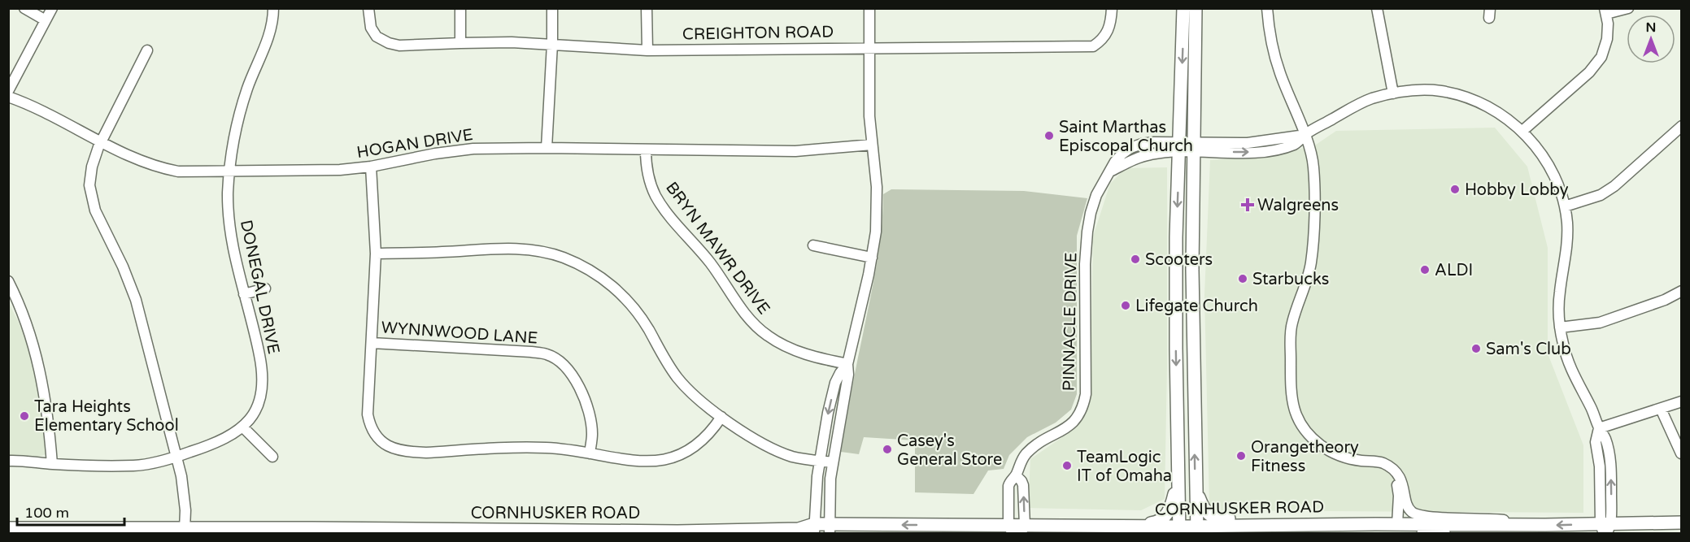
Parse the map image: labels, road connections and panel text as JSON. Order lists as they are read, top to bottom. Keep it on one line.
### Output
{"streets":{"main road":["CORNHUSKER ROAD"],"street":["CREIGHTON ROAD","HOGAN DRIVE","BRYN MAWR DRIVE","DONEGAL DRIVE","PINNACLE DRIVE","WYNNWOOD LANE"]},"crossings":[["HOGAN DRIVE","BRYN MAWR DRIVE"],["HOGAN DRIVE","DONEGAL DRIVE"],["PINNACLE DRIVE","CORNHUSKER ROAD"]],"places":{"other":["Saint Marthas Episcopal Church","Hobby Lobby","Scooters","ALDI","Starbucks","Lifegate Church","Sam's Club","Tara Heights Elementary School","Casey's General Store","Orangetheory Fitness","TeamLogic IT of Omaha"],"health":["Walgreens"]},"scale_bar":"100 m","north":"top"}
